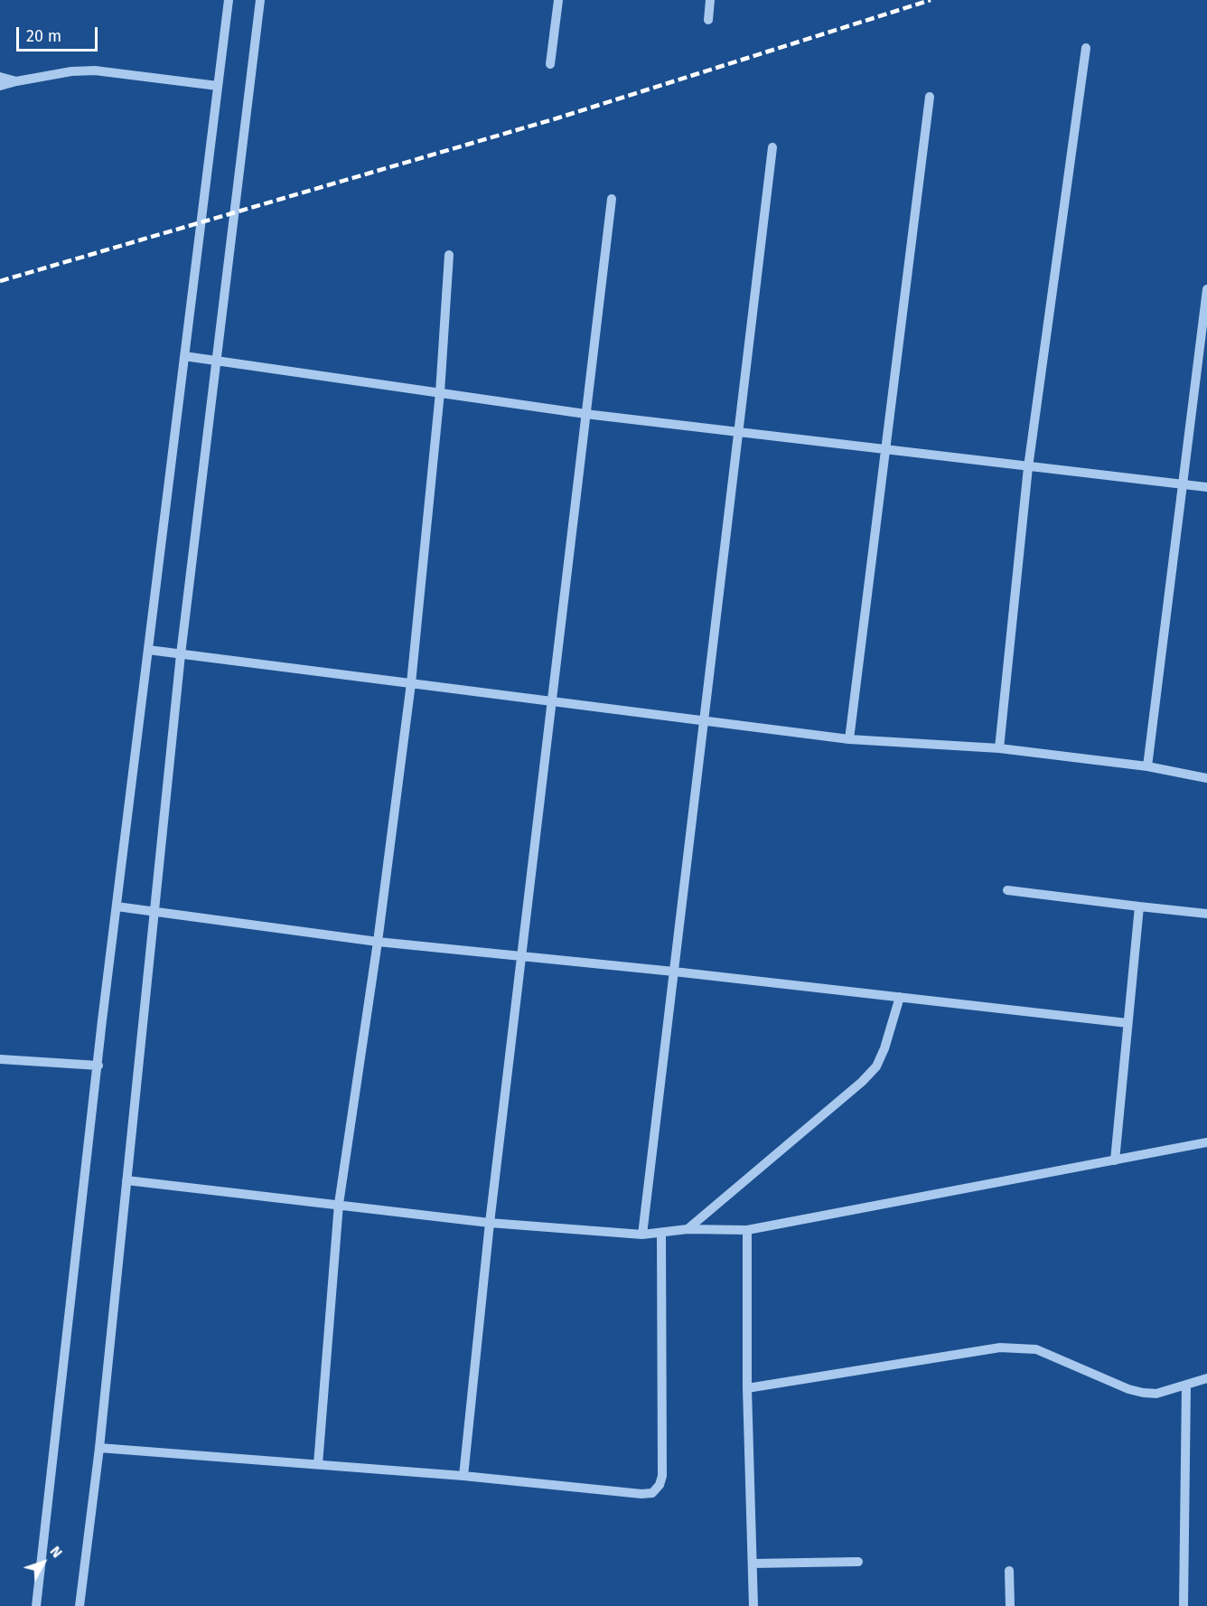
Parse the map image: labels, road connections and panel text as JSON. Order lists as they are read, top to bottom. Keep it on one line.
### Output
{"scale_bar":"20 m","north":"top right"}
